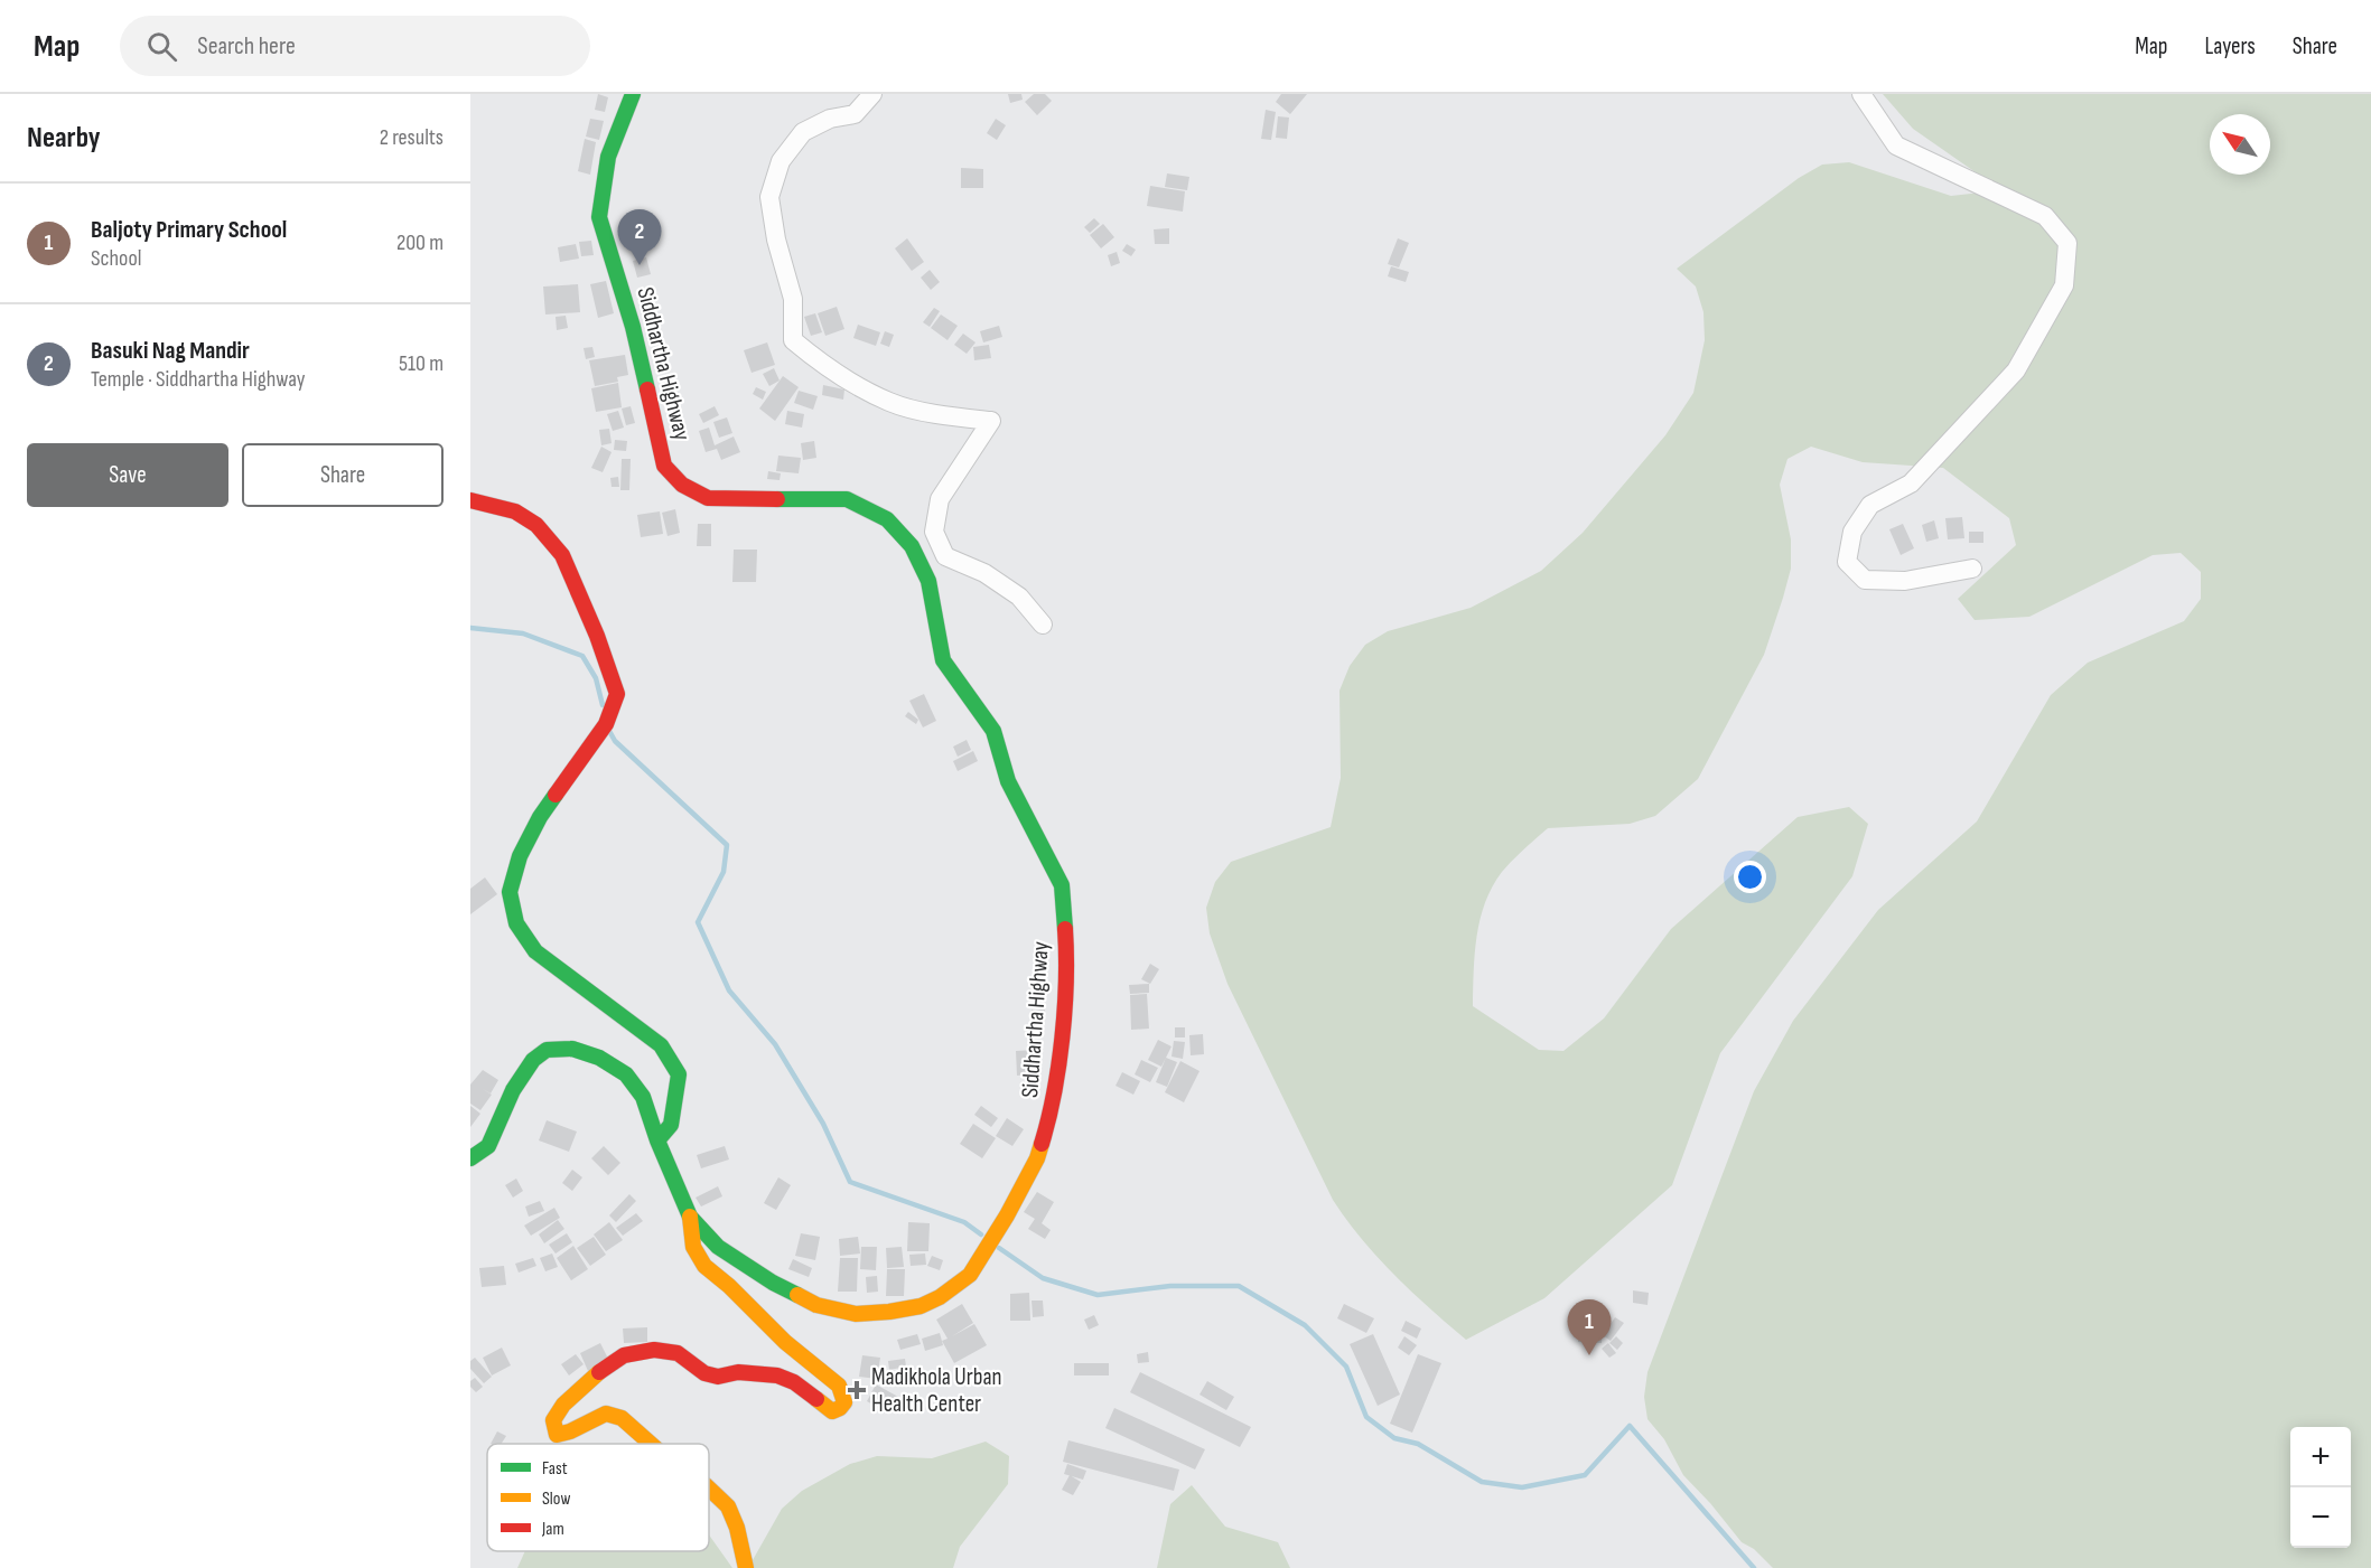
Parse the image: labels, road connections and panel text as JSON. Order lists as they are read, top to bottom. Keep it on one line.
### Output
{"streets":{"main road":["Siddhartha Highway"]},"places":{"health":["Madikhola Urban Health Center"]},"legend":["Fast","Slow","Jam"],"north":"top left","page":{"header":"Map","search":"Search here","nav":["Map","Layers","Share"],"heading":["Nearby","2 results"],"list":[{"mark":"1","name":"Baljoty Primary School","note":"School","value":"200 m"},{"mark":"2","name":"Basuki Nag Mandir","note":"Temple · Siddhartha Highway","value":"510 m"}],"pins":["2","1"],"buttons":["Save","Share"],"map_buttons":["+","−"]}}
